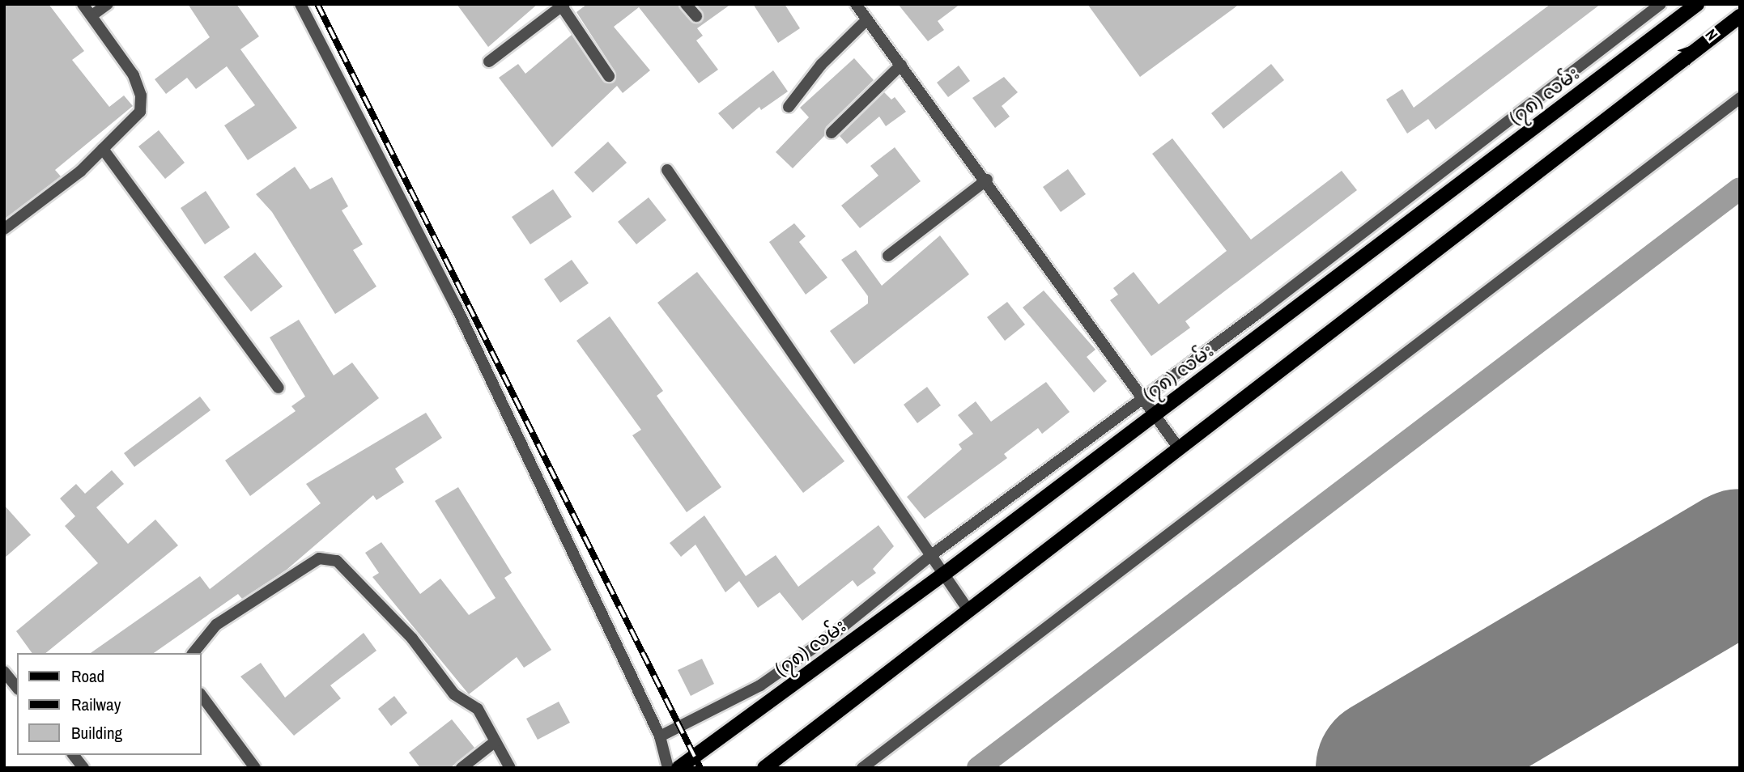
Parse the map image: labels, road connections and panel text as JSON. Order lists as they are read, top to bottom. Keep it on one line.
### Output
{"streets":{"main road":["(၇၈) လမ်း"]},"legend":["Road","Railway","Building"],"north":"top right"}
